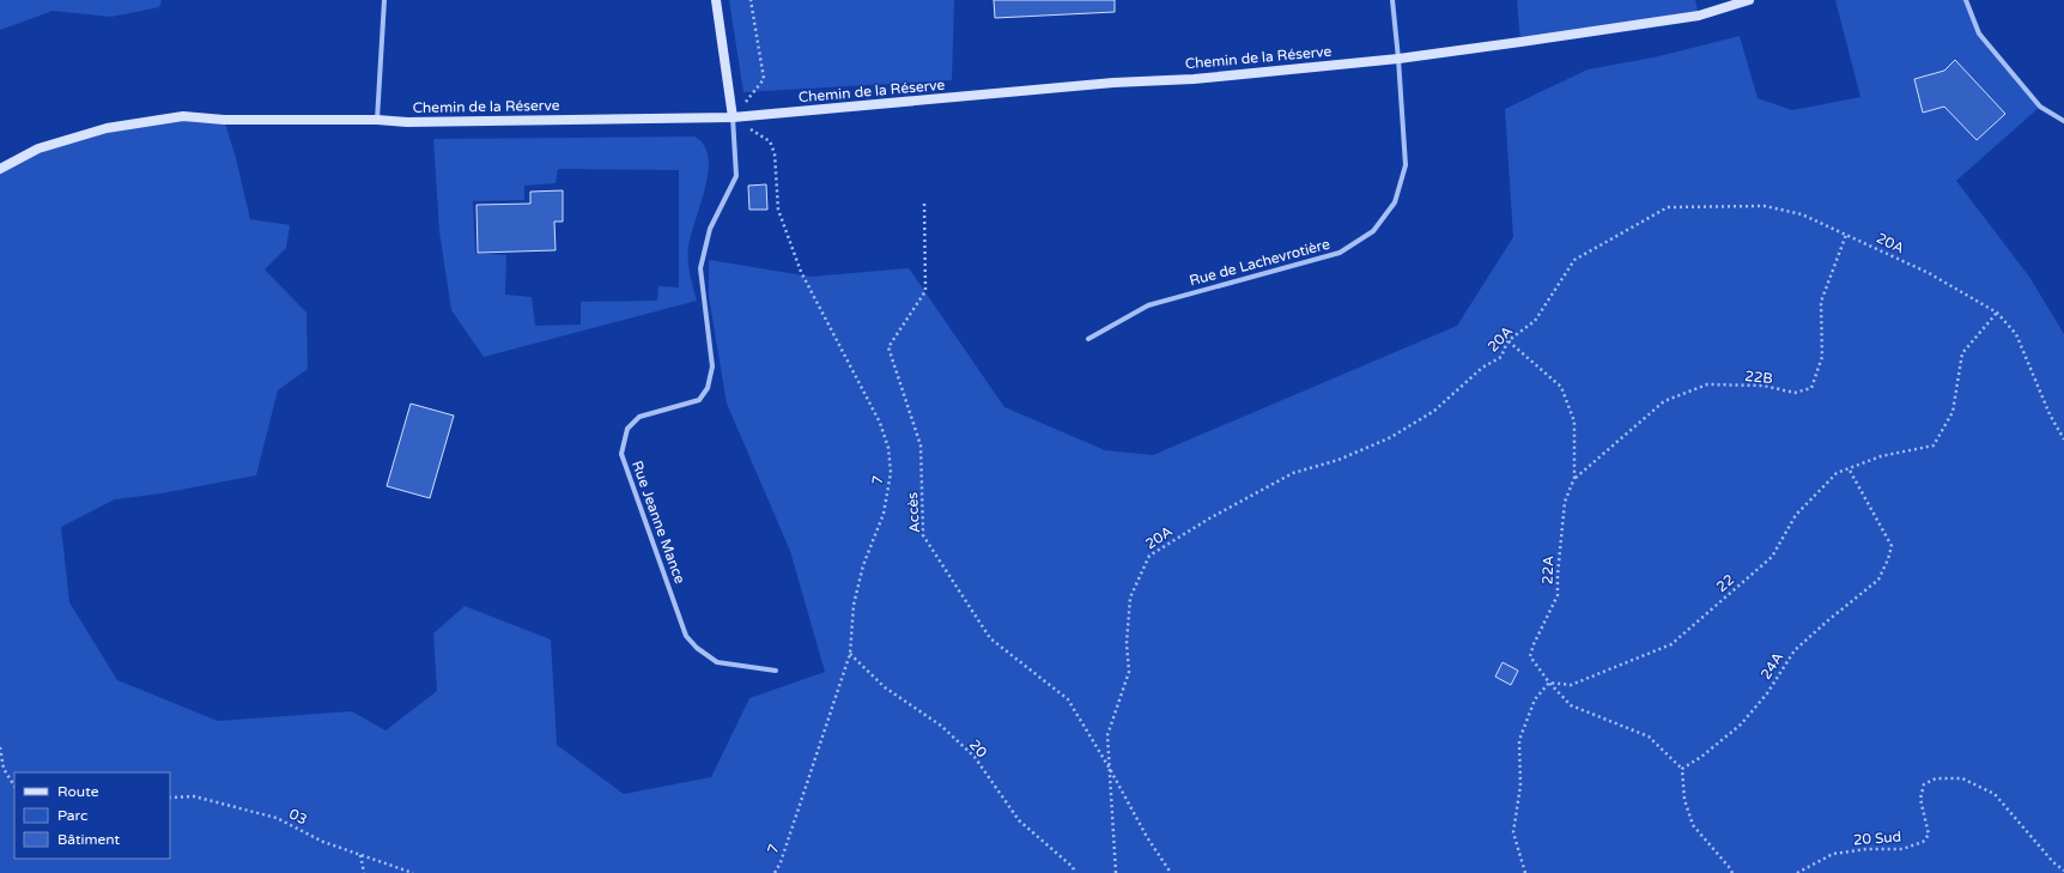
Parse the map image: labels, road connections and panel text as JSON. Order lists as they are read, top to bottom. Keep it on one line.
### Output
{"streets":{"street":["Chemin de la Réserve","Rue de Lachevrotière","Rue Jeanne Mance"],"path":["20A","22B","7","Accès","22A","22","24A","20","03","20 Sud"]},"crossings":[["Chemin de la Réserve","Rue de Lachevrotière"],["Chemin de la Réserve","7"],["Chemin de la Réserve","Rue Jeanne Mance"],["20A","22B"],["20A","Accès"],["20A","22A"],["20A","22"],["22B","22A"],["7","Rue Jeanne Mance"],["7","20"],["22A","22"],["22A","24A"],["22","24A"]],"legend":["Route","Parc","Bâtiment"]}
